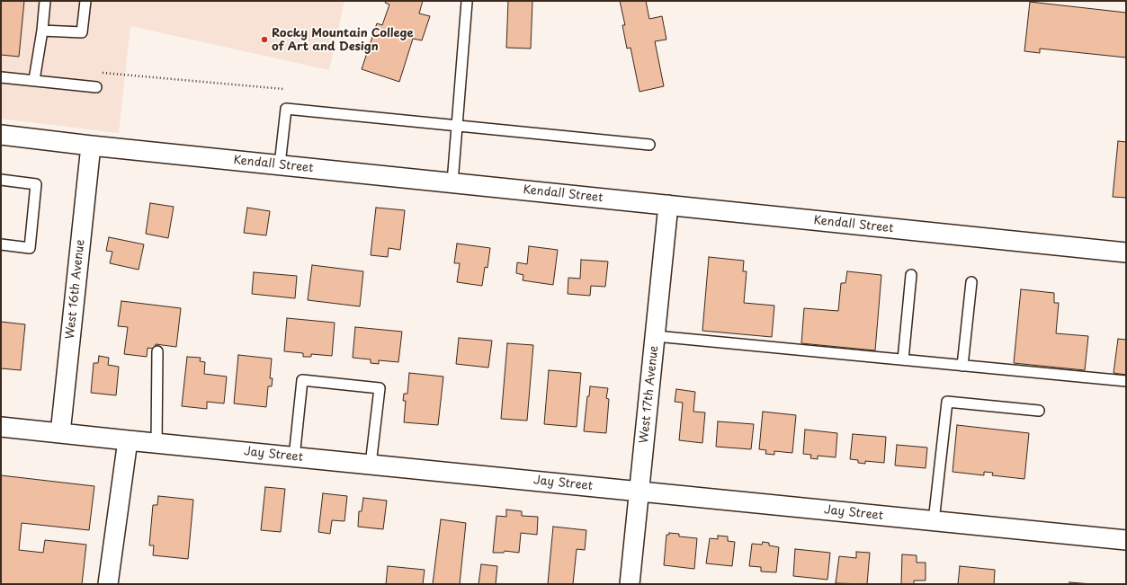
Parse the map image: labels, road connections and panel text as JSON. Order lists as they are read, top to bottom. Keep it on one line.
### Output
{"streets":{"street":["Kendall Street","West 16th Avenue","West 17th Avenue","Jay Street"]},"crossings":[["Kendall Street","West 16th Avenue"],["Kendall Street","West 17th Avenue"],["West 16th Avenue","Jay Street"],["West 17th Avenue","Jay Street"]],"places":["Rocky Mountain College of Art and Design"]}
